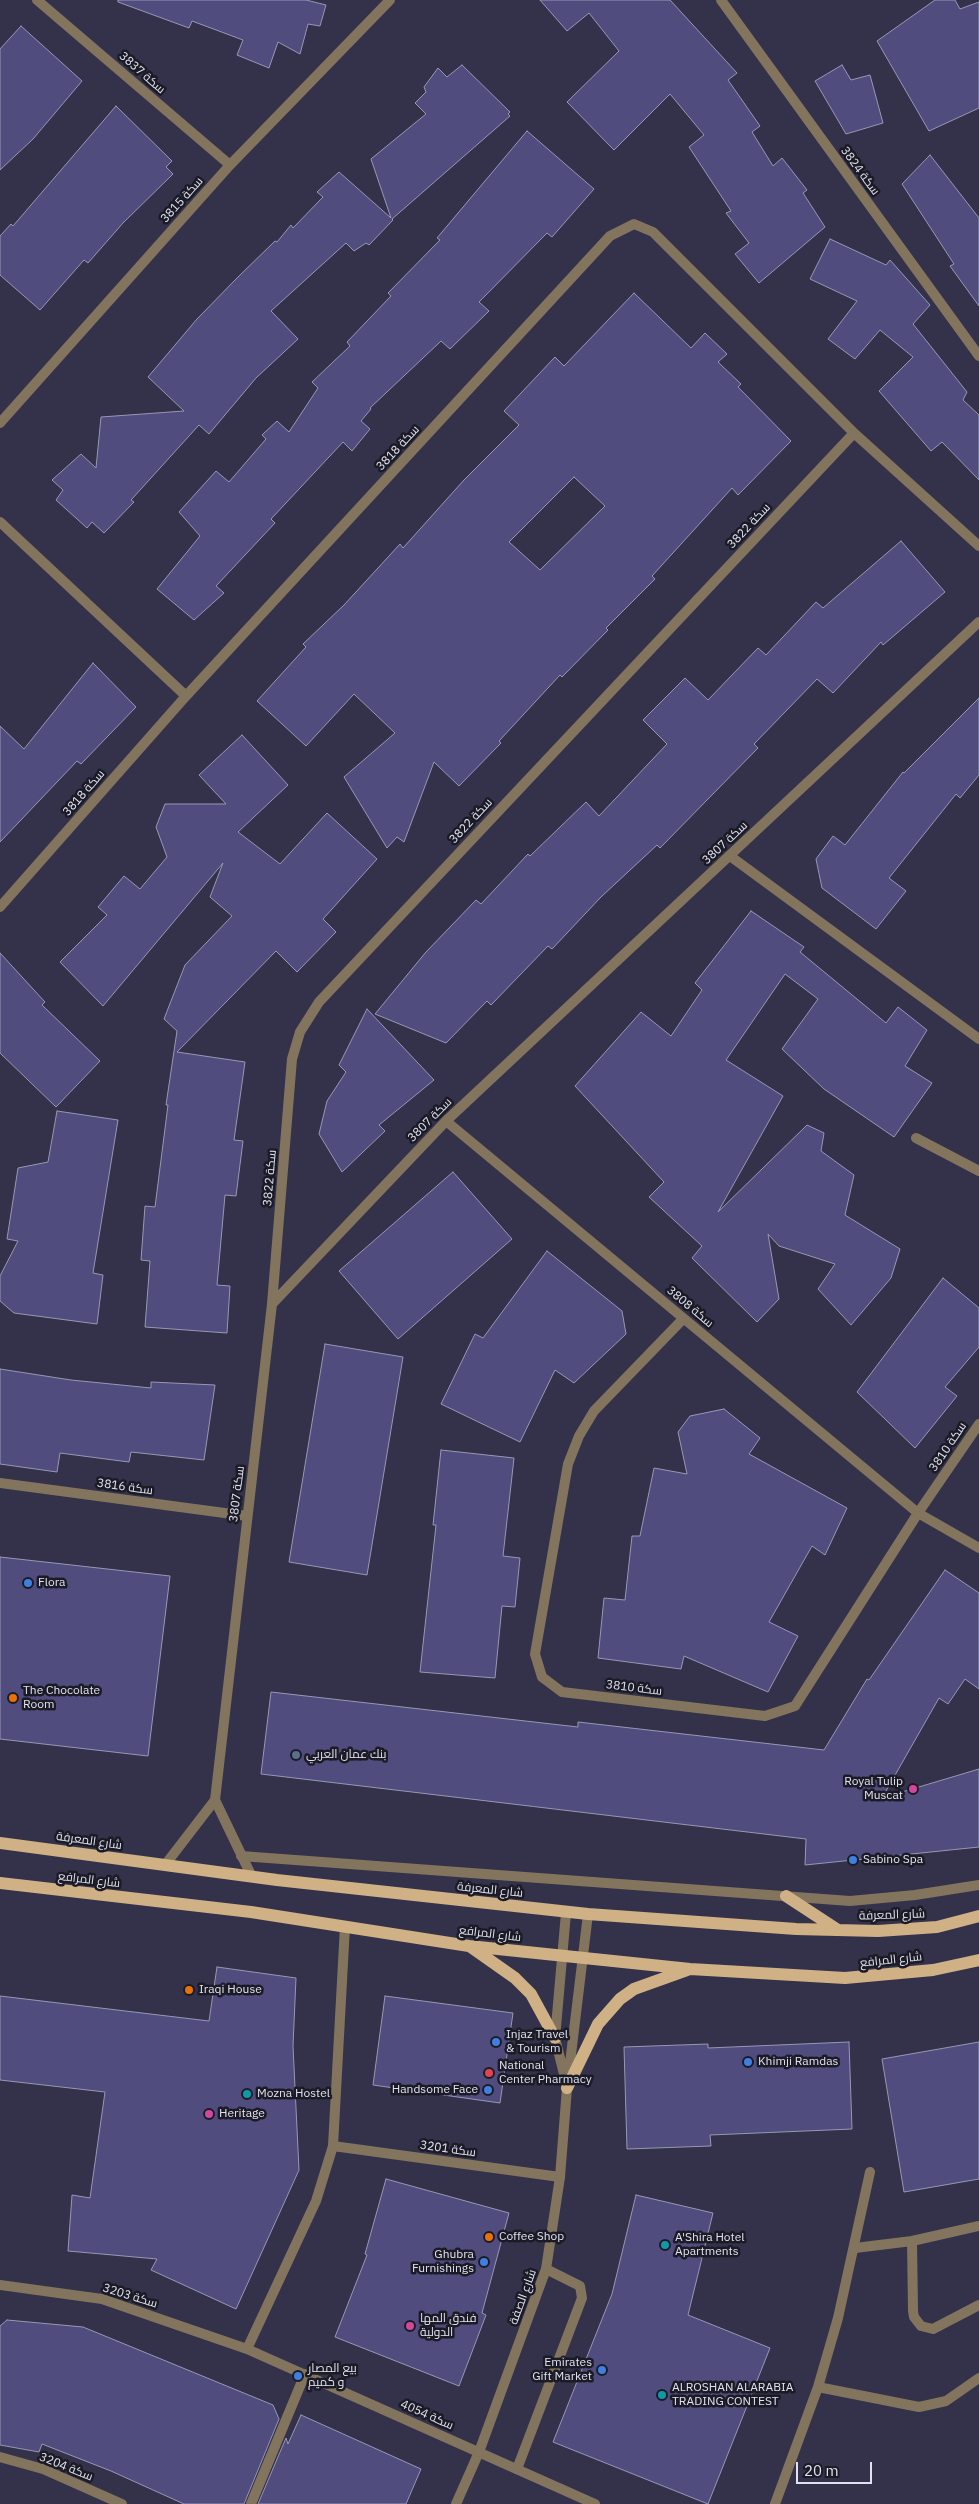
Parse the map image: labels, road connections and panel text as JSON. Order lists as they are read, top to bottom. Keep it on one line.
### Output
{"streets":{"main road":["شارع المعرفة","شارع المرافع"],"street":["سكة 3837","سكة 3824","سكة 3815","سكة 3818","سكة 3822","سكة 3807","سكة 3808","سكة 3810","سكة 3816","سكة 3201","سكة 3203","شارع الصفة","سكة 4054","سكة 3204"]},"crossings":[["سكة 3837","سكة 3815"],["سكة 3818","سكة 3822"],["سكة 3822","سكة 3807"],["سكة 3807","سكة 3808"],["سكة 3807","سكة 3816"],["سكة 3808","سكة 3810"],["شارع المعرفة","شارع الصفة"],["شارع المرافع","شارع الصفة"],["سكة 3201","شارع الصفة"],["سكة 3203","سكة 4054"],["شارع الصفة","سكة 4054"]],"places":["Flora","The Chocolate Room","بنك عمان العربي","Royal Tulip Muscat","Sabino Spa","Iraqi House","Injaz Travel & Tourism","Khimji Ramdas","National Center Pharmacy","Handsome Face","Mozna Hostel","Heritage","Coffee Shop","A'Shira Hotel Apartments","Ghubra Furnishings","فندق المها الدولية","Emirates Gift Market","بيع المصار و كميم","ALROSHAN ALARABIA TRADING CONTEST"],"scale_bar":"20 m"}
